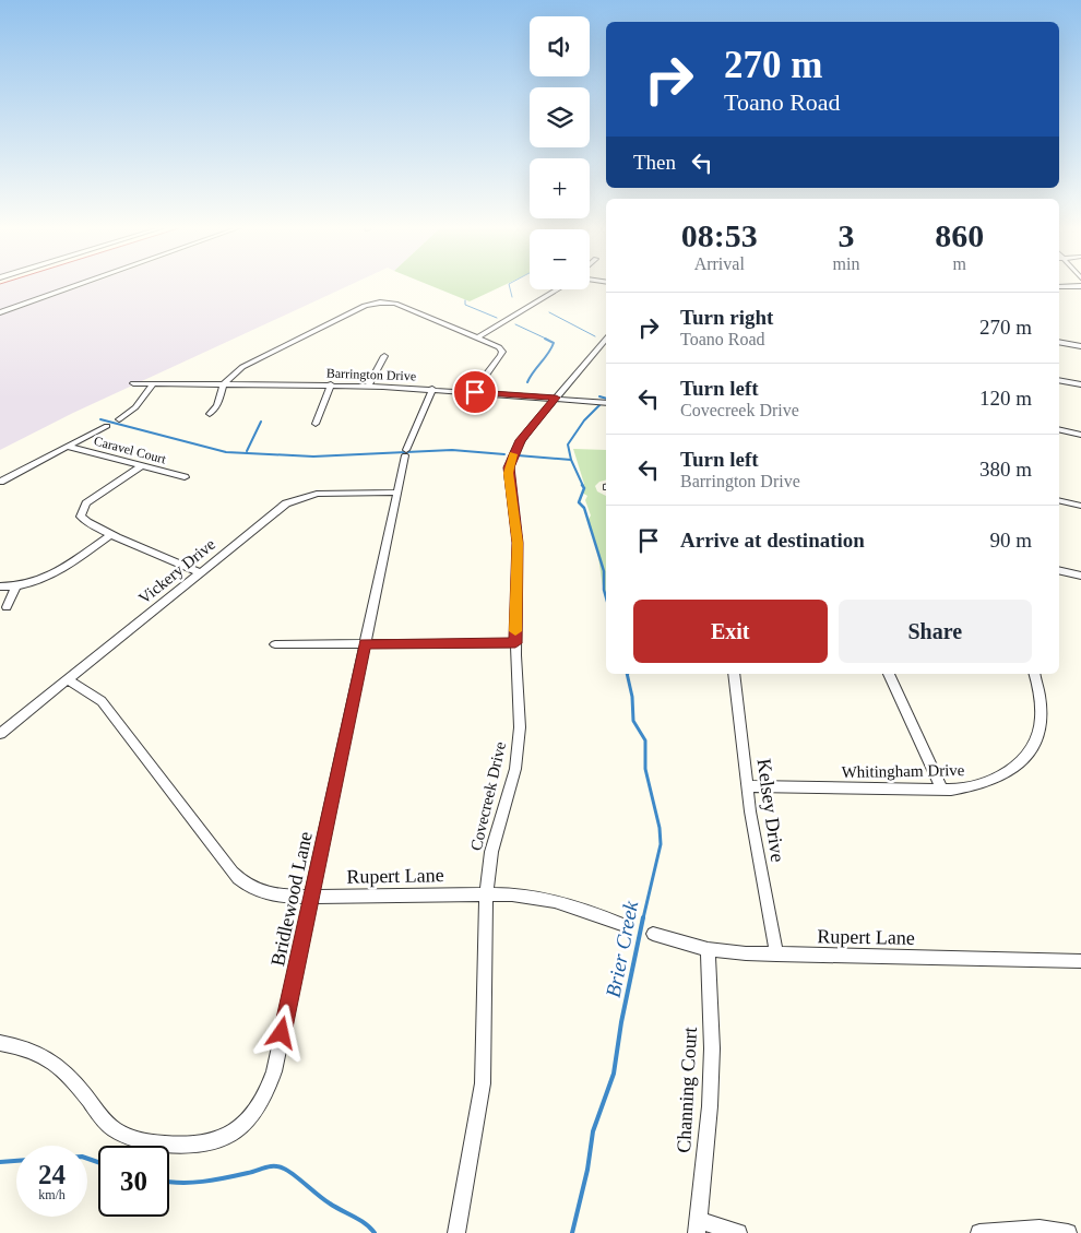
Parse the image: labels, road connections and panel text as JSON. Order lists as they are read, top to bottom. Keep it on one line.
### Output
{"streets":{"street":["Barrington Drive","Caravel Court","Vickery Drive","Whitingham Drive","Covecreek Drive","Kelsey Drive","Rupert Lane","Bridlewood Lane","Channing Court"]},"crossings":[["Barrington Drive","Covecreek Drive"],["Barrington Drive","Bridlewood Lane"],["Vickery Drive","Rupert Lane"],["Vickery Drive","Bridlewood Lane"],["Whitingham Drive","Kelsey Drive"],["Covecreek Drive","Rupert Lane"],["Kelsey Drive","Rupert Lane"],["Rupert Lane","Bridlewood Lane"],["Rupert Lane","Channing Court"]],"water":["Brier Creek"],"page":{"map_buttons":["+","−"],"turn":["270 m","Toano Road"],"then":"Then","eta":["08:53","Arrival","3","min","860","m"],"list":[{"name":"Turn right","note":"Toano Road","value":"270 m"},{"name":"Turn left","note":"Covecreek Drive","value":"120 m"},{"name":"Turn left","note":"Barrington Drive","value":"380 m"},{"name":"Arrive at destination","value":"90 m"}],"buttons":["Exit","Share"],"speed":"24 km/h","limit":"30"}}
